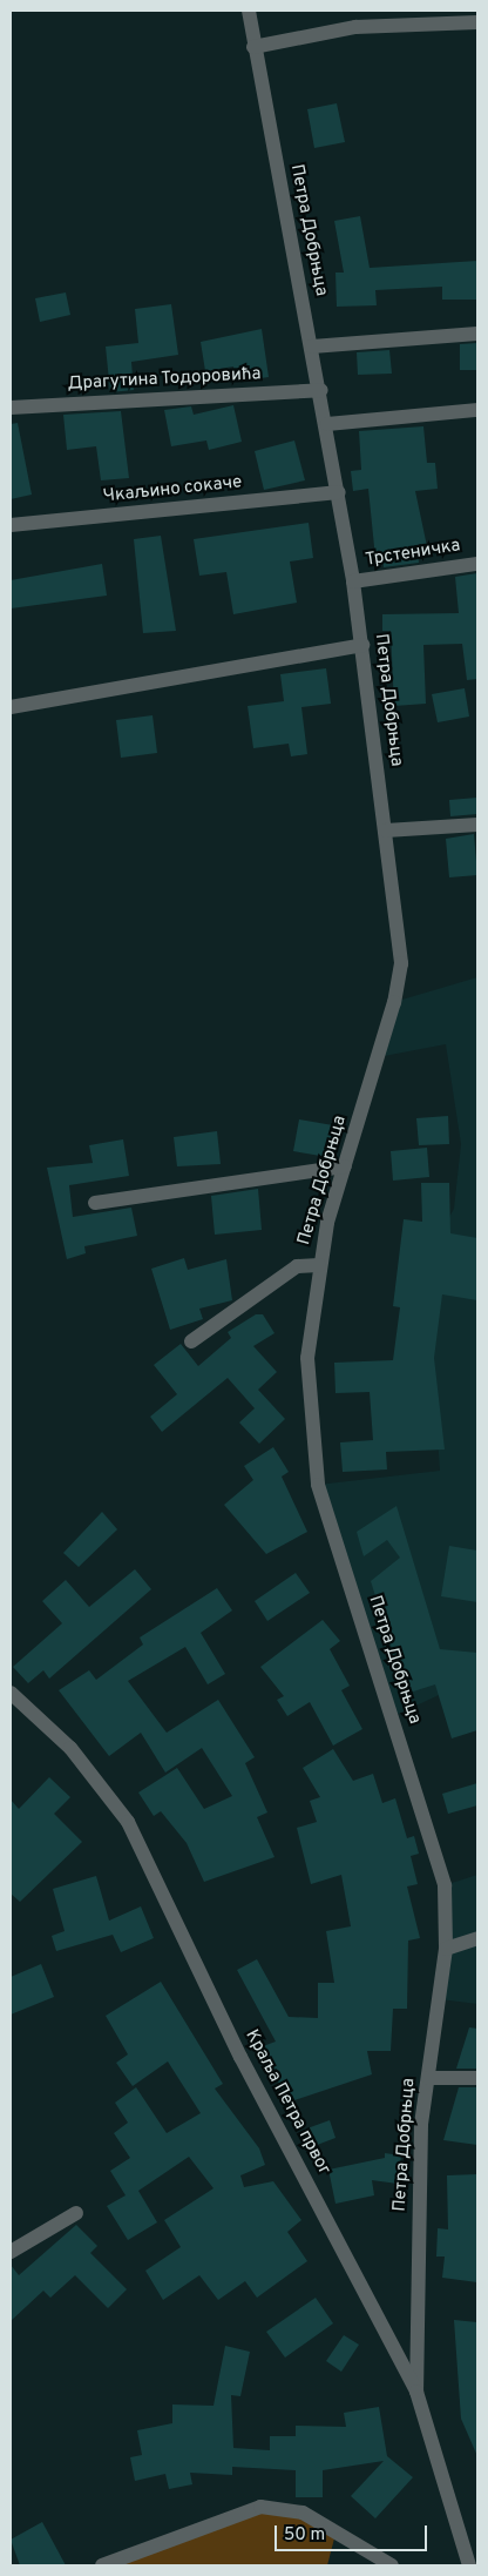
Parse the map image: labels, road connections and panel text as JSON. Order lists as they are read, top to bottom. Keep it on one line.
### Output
{"streets":{"street":["Петра Добрњца","Драгутина Тодоровића","Чкаљино сокаче","Трстеничка","Краља Петра првог"]},"crossings":[["Петра Добрњца","Драгутина Тодоровића"],["Петра Добрњца","Чкаљино сокаче"],["Петра Добрњца","Трстеничка"],["Петра Добрњца","Краља Петра првог"]],"scale_bar":"50 m"}
